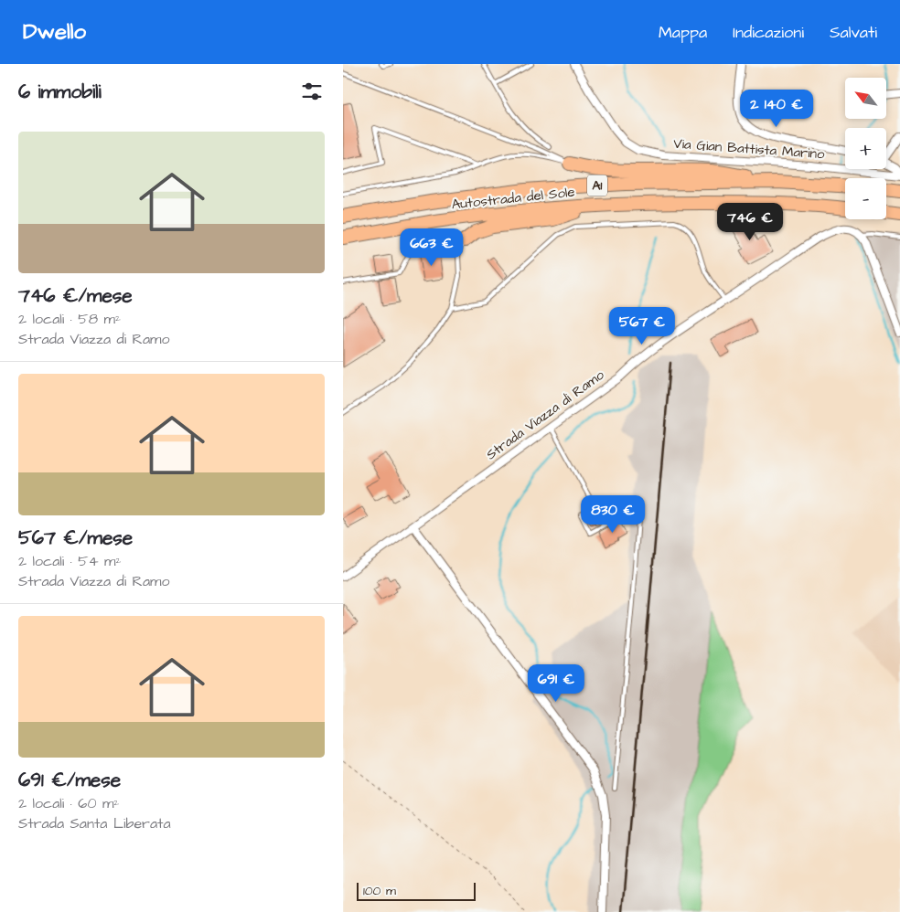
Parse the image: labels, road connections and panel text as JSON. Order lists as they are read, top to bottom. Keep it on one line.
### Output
{"streets":{"highway":["A1","Autostrada del Sole"],"street":["Via Gian Battista Marino","Strada Viazza di Ramo"]},"scale_bar":"100 m","north":"top left","page":{"header":"Dwello","nav":["Mappa","Indicazioni","Salvati"],"heading":"6 immobili","map_buttons":["+","−"],"price":["2 140 €","746 €","663 €","567 €","830 €","691 €"],"list":[{"name":"746 €/mese","note":"2 locali · 58 m² · Strada Viazza di Ramo"},{"name":"567 €/mese","note":"2 locali · 54 m² · Strada Viazza di Ramo"},{"name":"691 €/mese","note":"2 locali · 60 m² · Strada Santa Liberata"}],"scale":"100 m"}}
